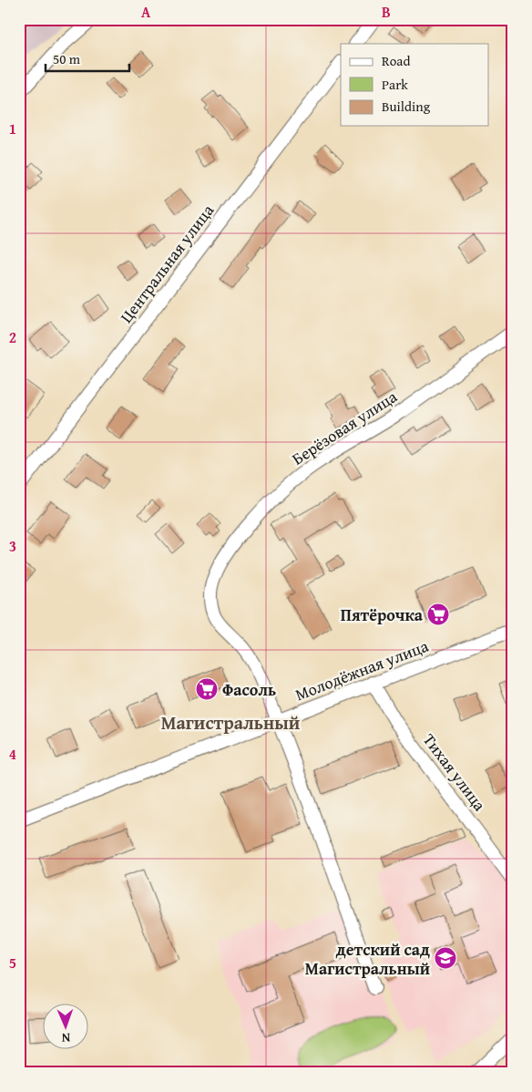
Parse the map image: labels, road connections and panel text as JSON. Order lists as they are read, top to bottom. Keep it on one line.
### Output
{"streets":{"street":["Центральная улица","Берёзовая улица","Молодёжная улица","Тихая улица"]},"crossings":[["Берёзовая улица","Молодёжная улица"],["Молодёжная улица","Тихая улица"]],"districts":["Магистральный"],"places":{"supermarket":["Пятёрочка","Фасоль"],"school or university":["детский сад Магистральный"]},"legend":["Road","Park","Building"],"scale_bar":"50 m","north":"bottom","grid":{"columns":["A","B"],"rows":["1","2","3","4","5"]}}
